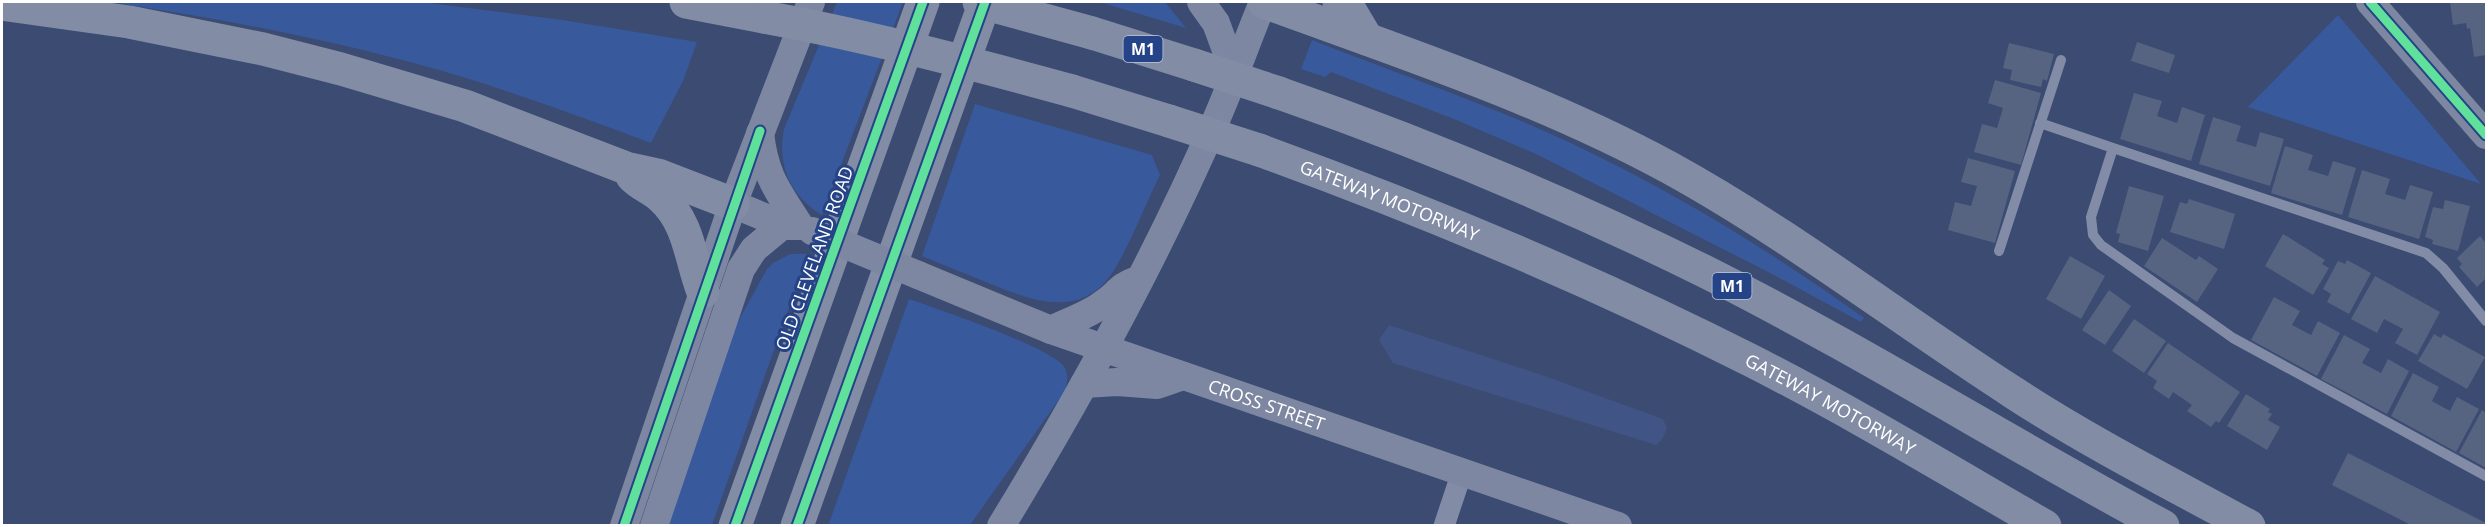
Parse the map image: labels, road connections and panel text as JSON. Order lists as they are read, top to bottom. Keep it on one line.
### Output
{"streets":{"highway":["M1","GATEWAY MOTORWAY","OLD CLEVELAND ROAD"],"main road":["CROSS STREET"]}}
